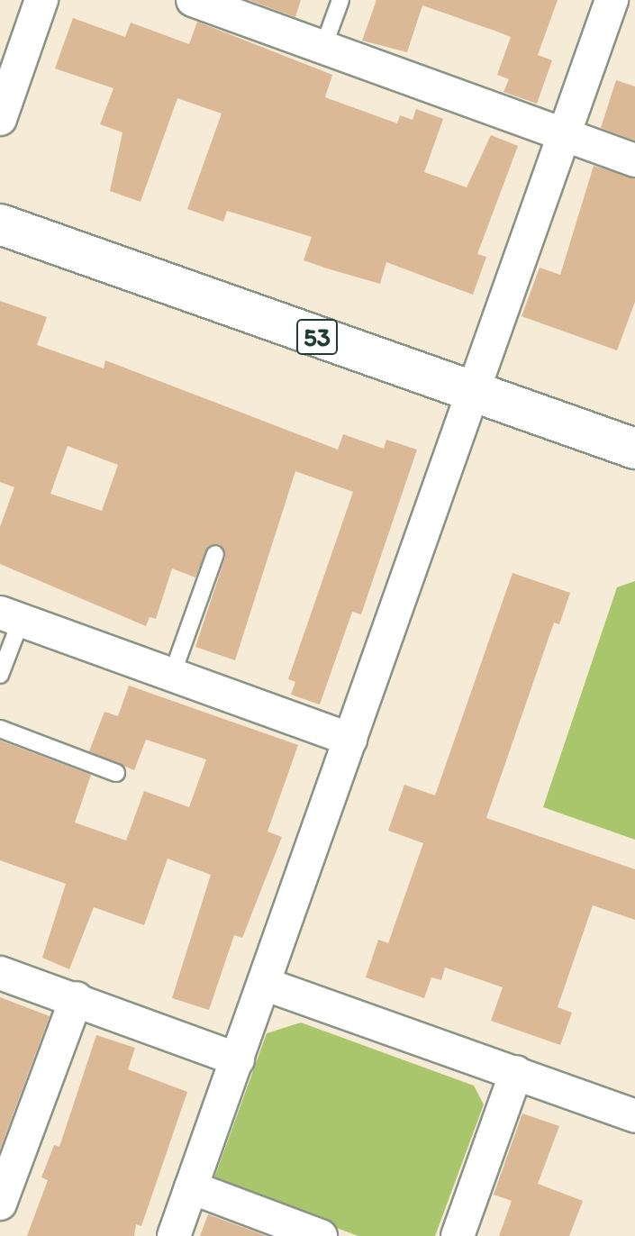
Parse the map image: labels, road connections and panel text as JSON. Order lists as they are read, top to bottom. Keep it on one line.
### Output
{"streets":{"main road":["53"]}}
